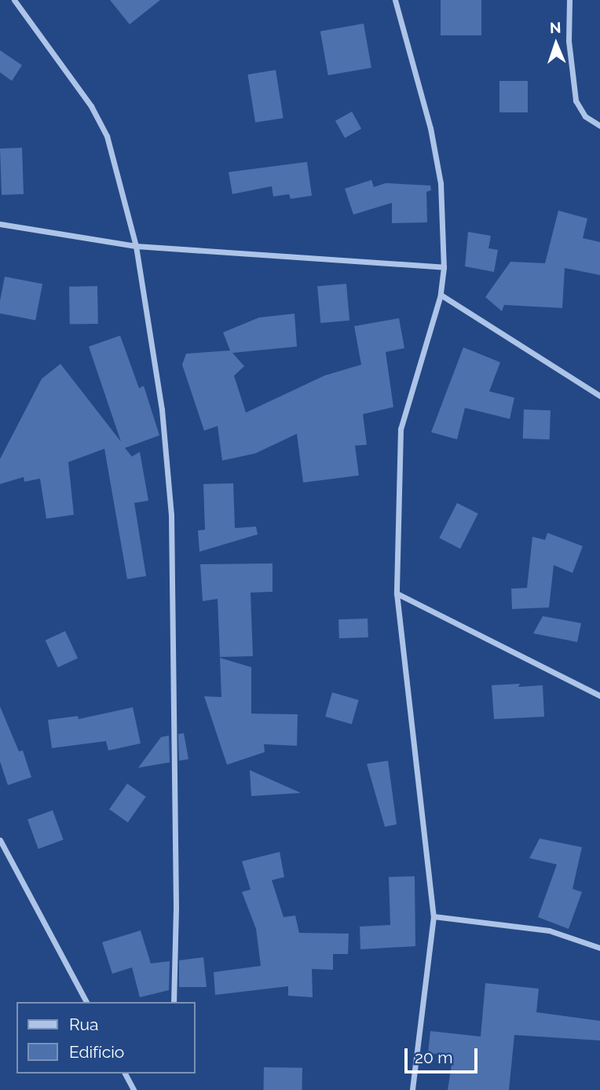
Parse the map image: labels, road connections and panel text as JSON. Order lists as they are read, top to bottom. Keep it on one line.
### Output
{"legend":["Rua","Edifício"],"scale_bar":"20 m","north":"top"}
